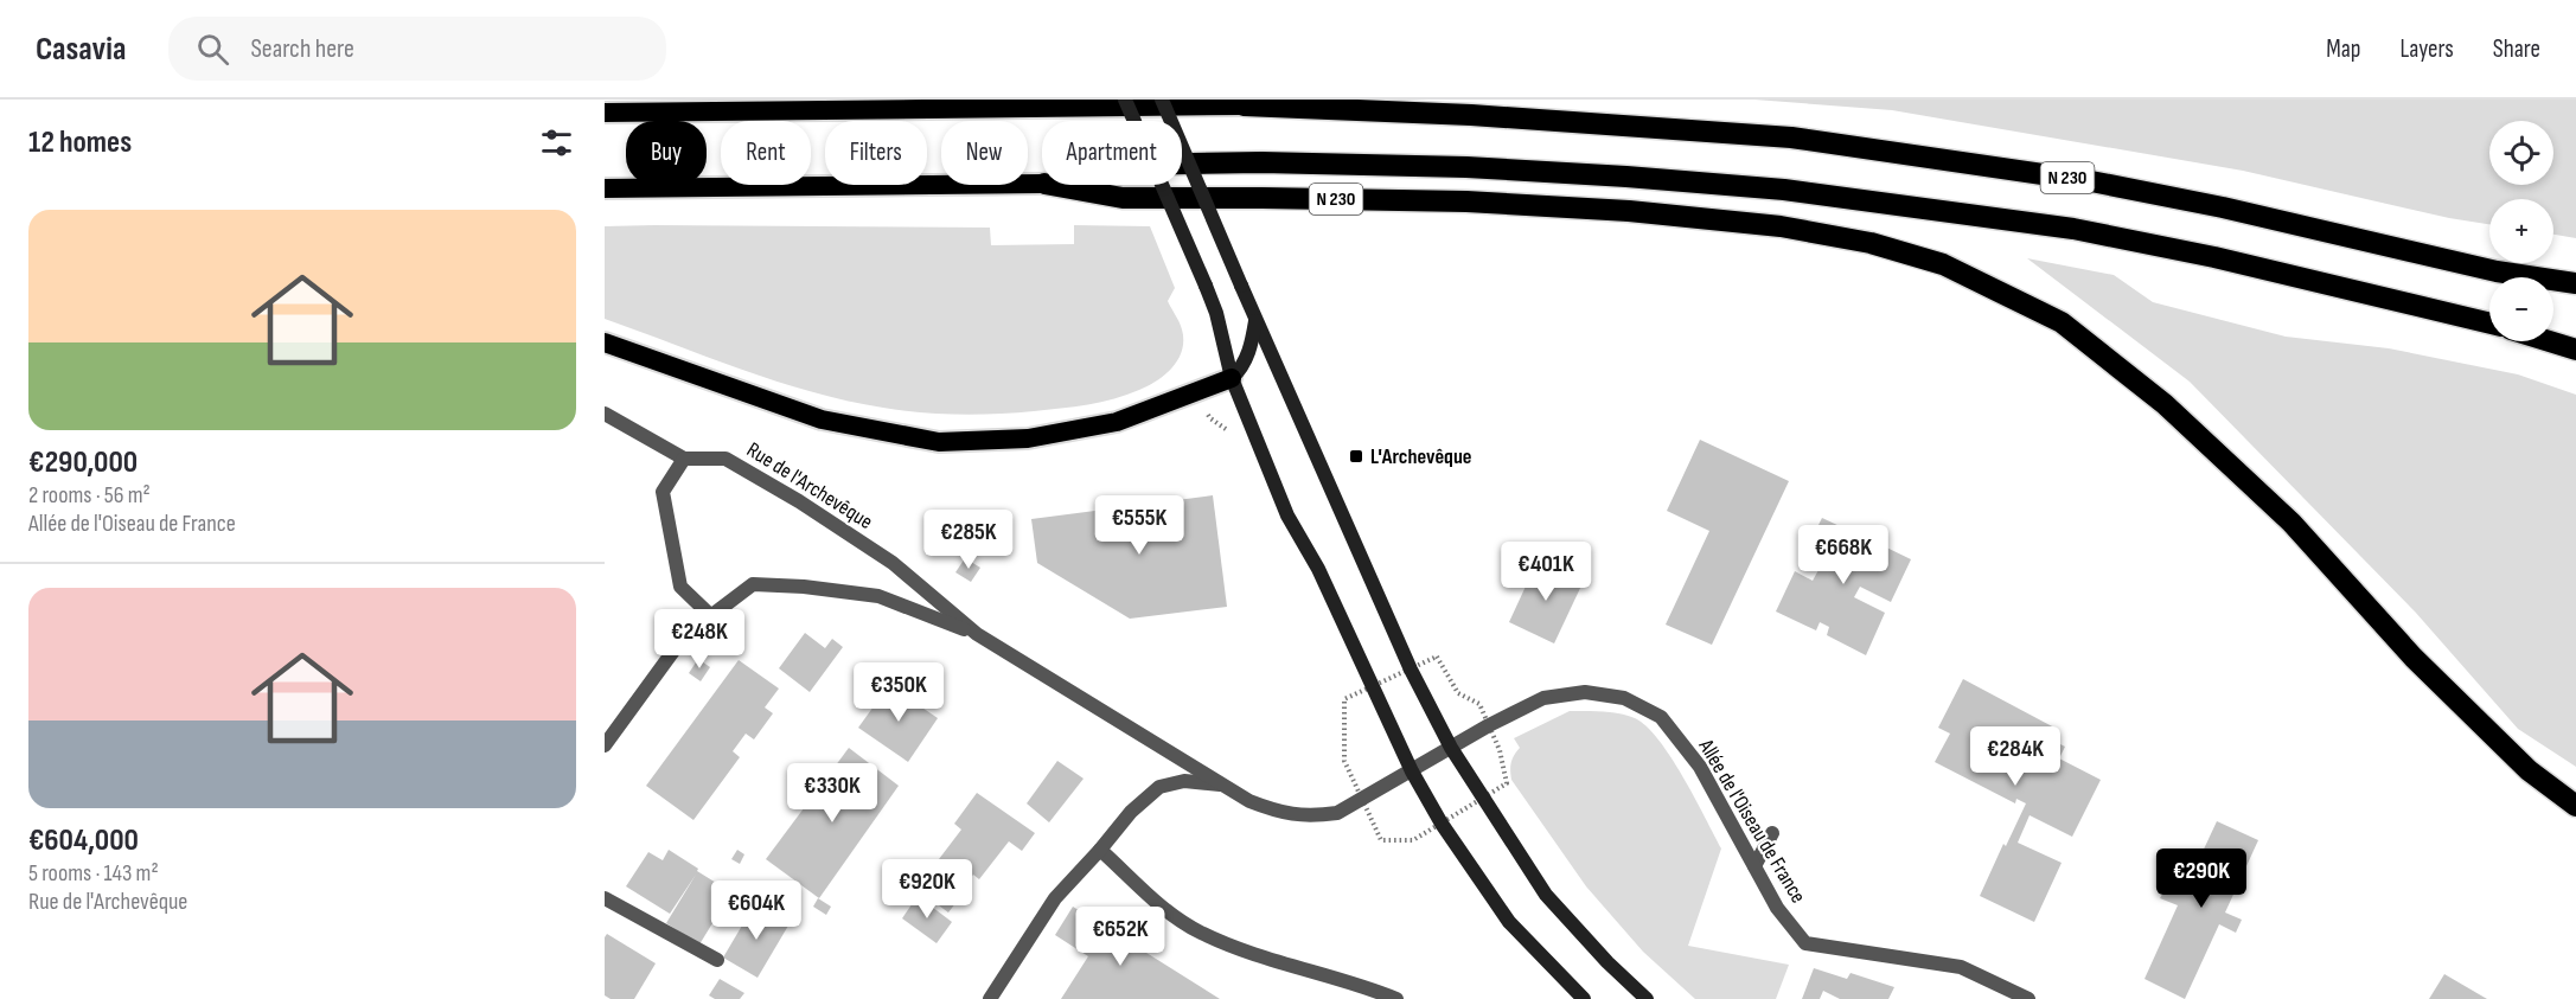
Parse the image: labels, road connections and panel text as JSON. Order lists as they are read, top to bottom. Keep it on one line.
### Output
{"streets":{"highway":["N 230"],"street":["Rue de l'Archevêque","Allée de l'Oiseau de France"]},"crossings":[["Rue de l'Archevêque","Allée de l'Oiseau de France"]],"places":{"transit":["L'Archevêque"]},"page":{"header":"Casavia","search":"Search here","nav":["Map","Layers","Share"],"heading":"12 homes","map_buttons":["+","−"],"chip":["Buy","Rent","Filters","New","Apartment"],"list":[{"name":"€290,000","note":"2 rooms · 56 m² · Allée de l'Oiseau de France"},{"name":"€604,000","note":"5 rooms · 143 m² · Rue de l'Archevêque"}],"price":["€555K","€285K","€668K","€401K","€248K","€350K","€284K","€330K","€290K","€920K","€604K","€652K"]}}
